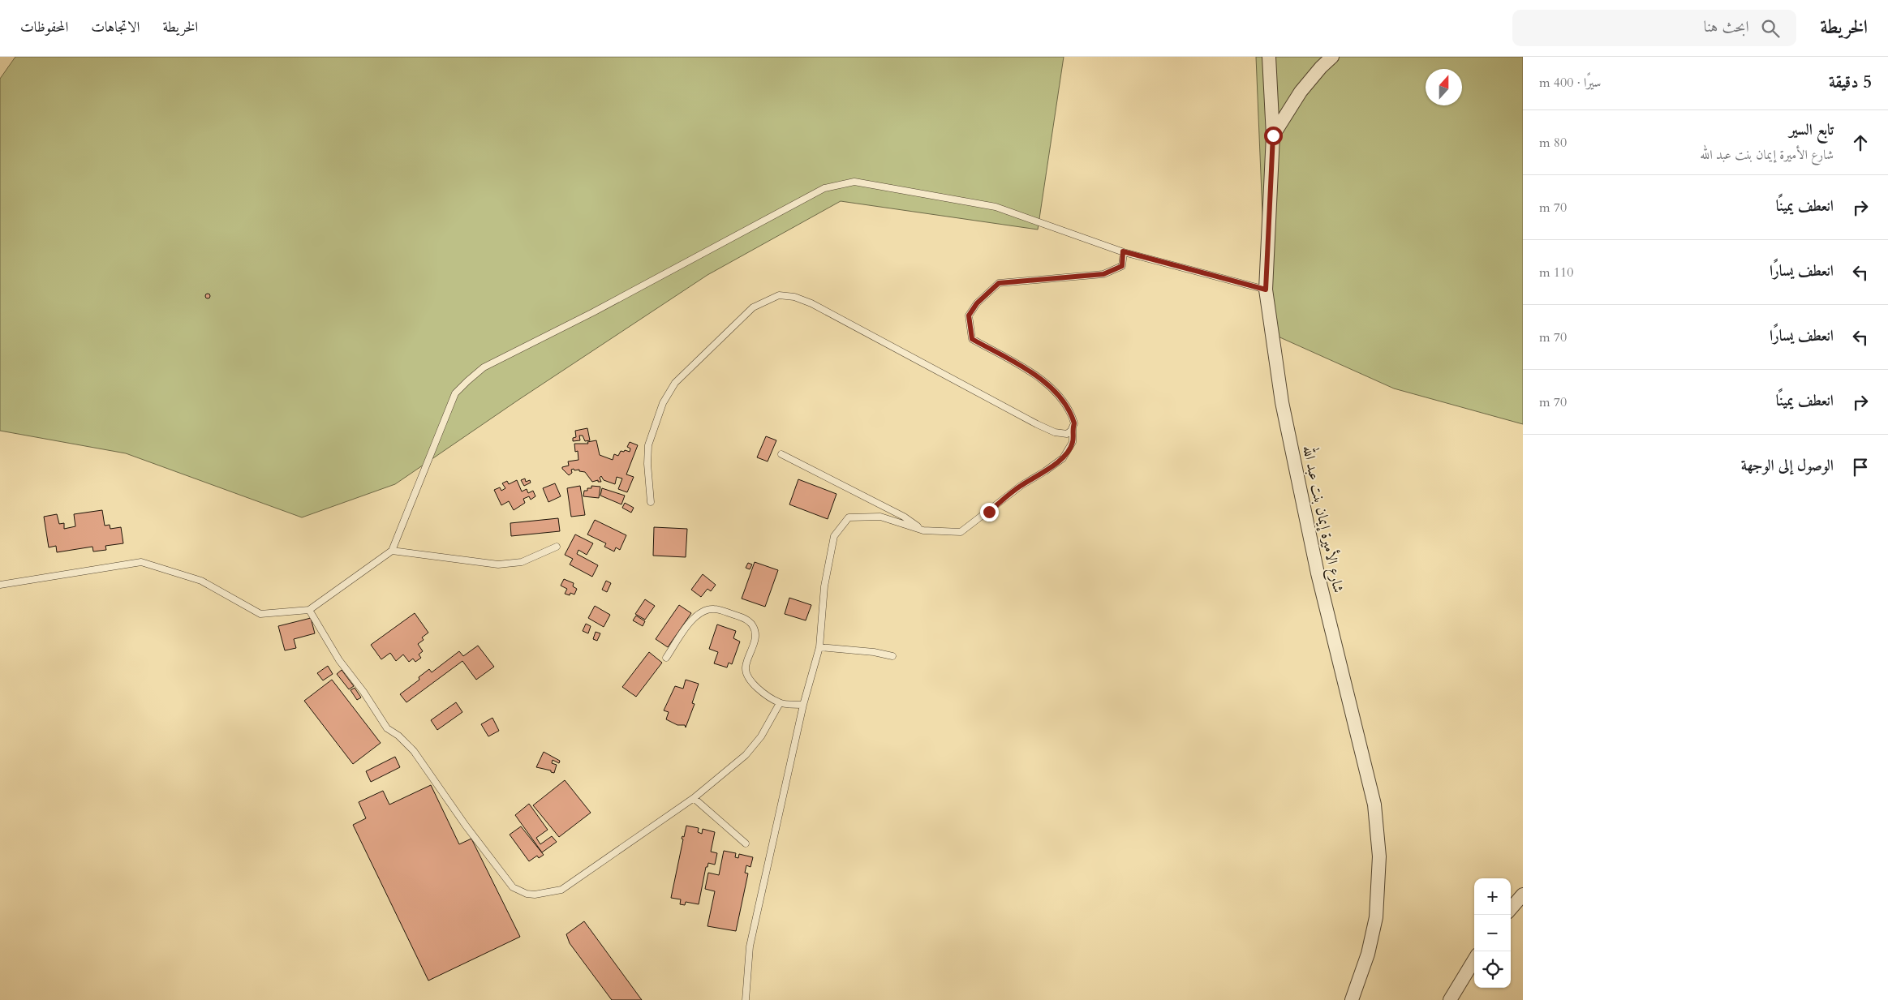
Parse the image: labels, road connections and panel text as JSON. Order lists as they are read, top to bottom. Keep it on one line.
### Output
{"streets":{"street":["شارع الأميرة إيمان بنت عبد الله"]},"north":"top","page":{"header":"الخريطة","search":"ابحث هنا","nav":["الخريطة","الاتجاهات","المحفوظات"],"heading":["5 دقيقة","سيرًا · 400 m"],"list":[["تابع السير","شارع الأميرة إيمان بنت عبد الله","80 m"],["انعطف يمينًا","70 m"],["انعطف يسارًا","110 m"],["انعطف يسارًا","70 m"],["انعطف يمينًا","70 m"],"الوصول إلى الوجهة"],"map_buttons":["+","−"]}}
